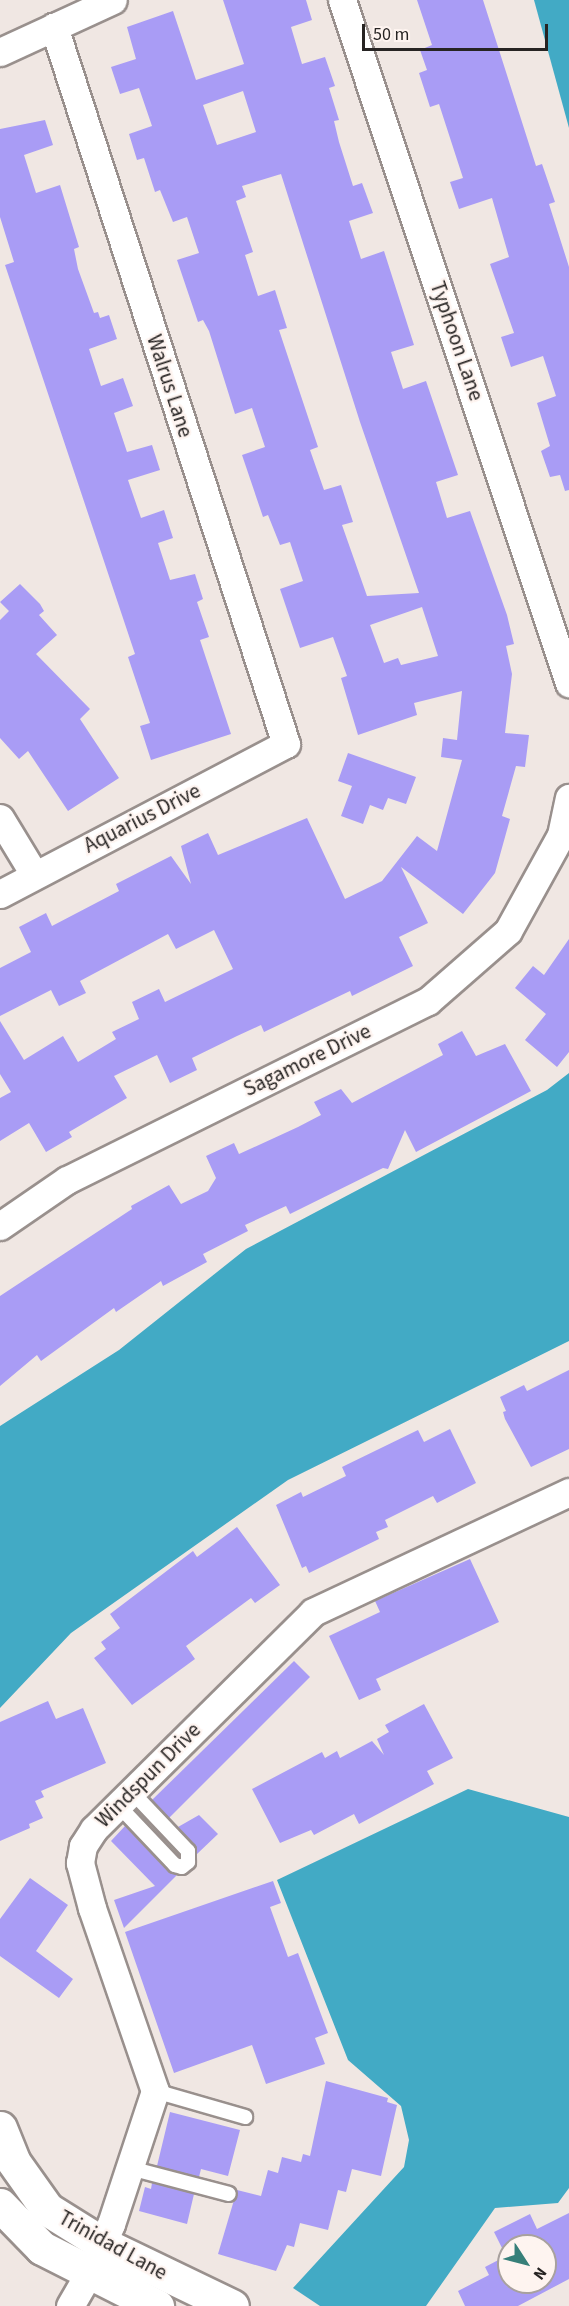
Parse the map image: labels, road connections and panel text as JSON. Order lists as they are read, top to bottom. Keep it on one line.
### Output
{"streets":{"street":["Typhoon Lane","Walrus Lane","Aquarius Drive","Sagamore Drive","Windspun Drive","Trinidad Lane"]},"crossings":[["Walrus Lane","Aquarius Drive"]],"scale_bar":"50 m","north":"bottom right"}
